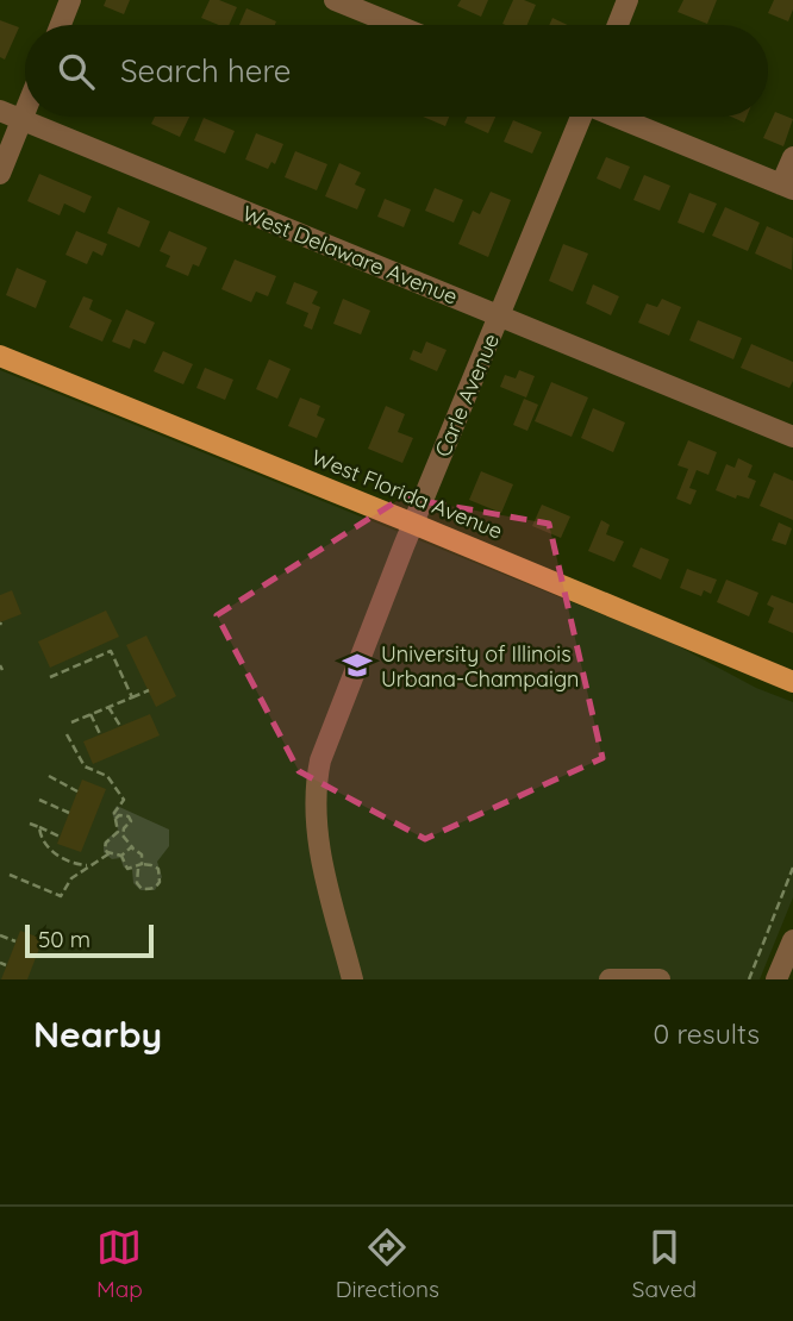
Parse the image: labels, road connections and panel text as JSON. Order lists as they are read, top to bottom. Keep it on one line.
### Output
{"streets":{"main road":["West Florida Avenue"],"street":["West Delaware Avenue","Carle Avenue"]},"crossings":[["West Delaware Avenue","Carle Avenue"],["Carle Avenue","West Florida Avenue"]],"places":{"school or university":["University of Illinois Urbana-Champaign"]},"scale_bar":"50 m","page":{"search":"Search here","scale":"50 m","heading":["Nearby","0 results"],"nav":["Map","Directions","Saved"]}}
